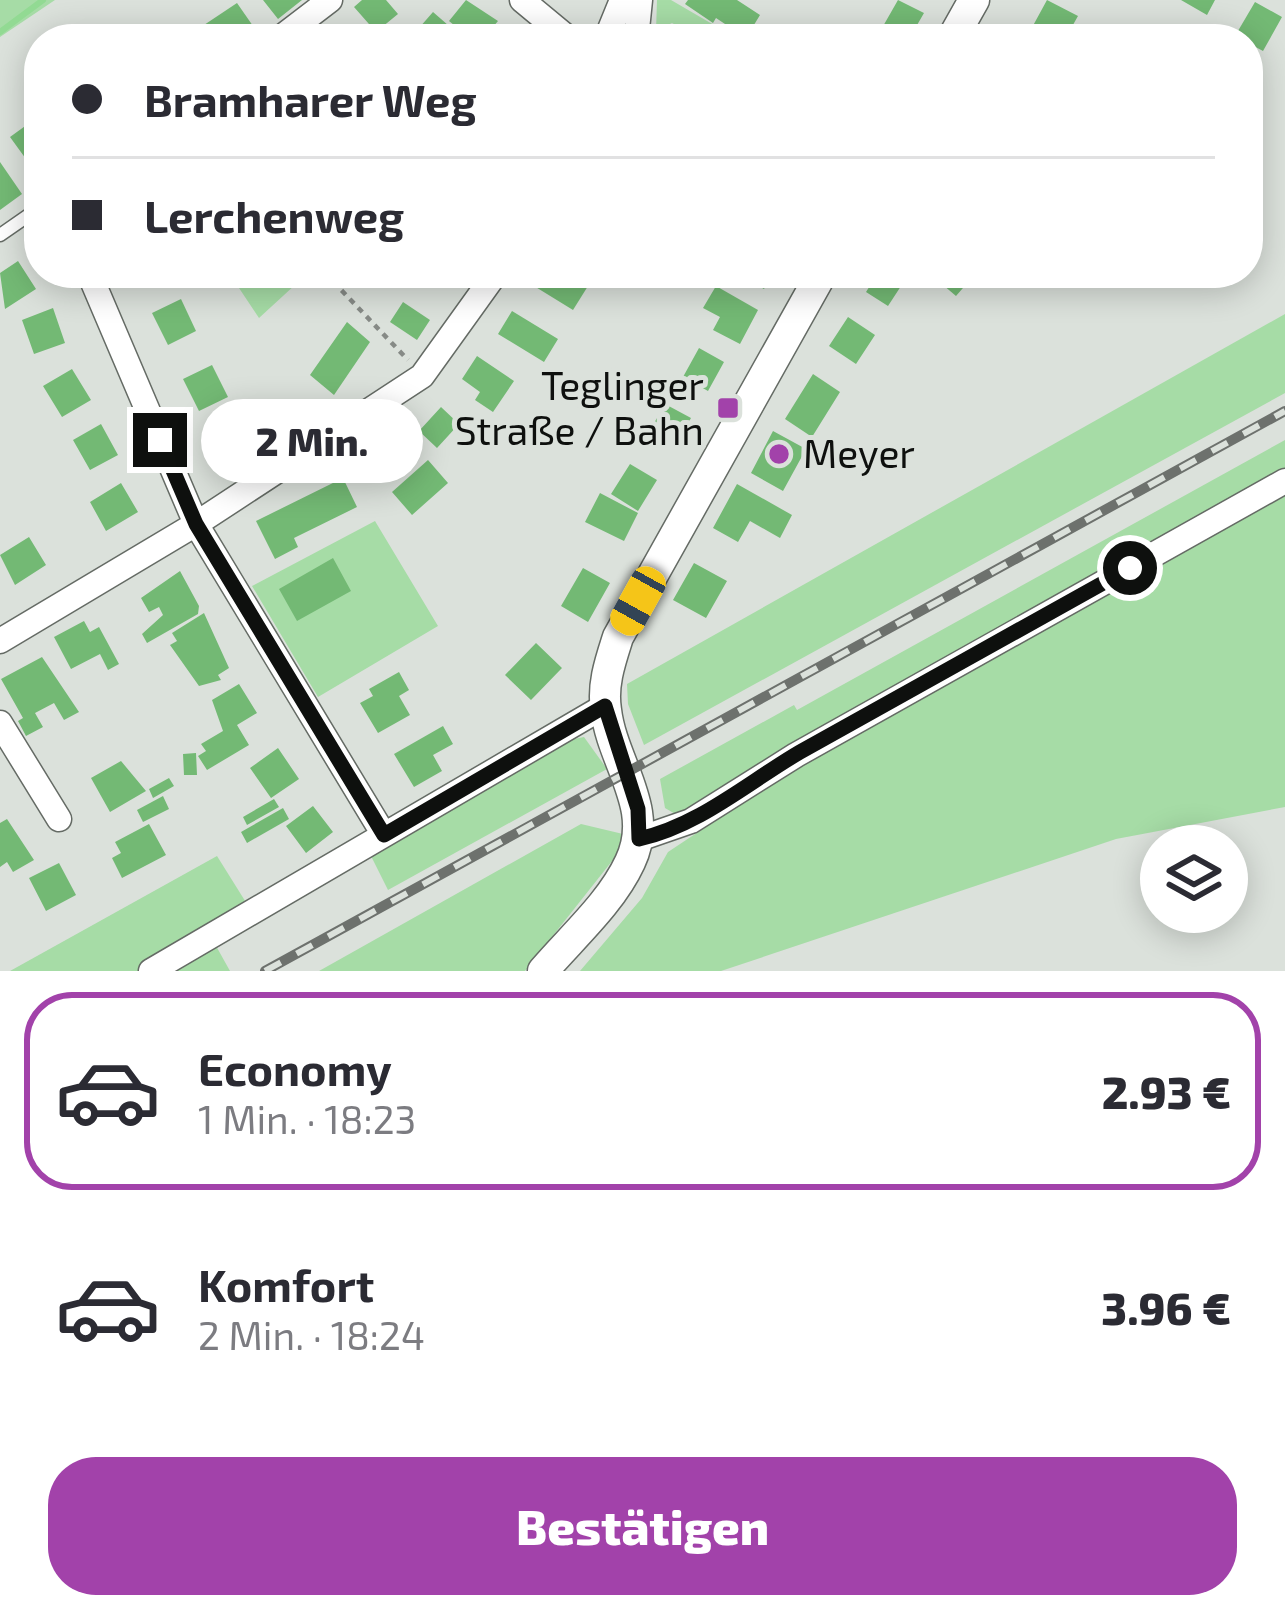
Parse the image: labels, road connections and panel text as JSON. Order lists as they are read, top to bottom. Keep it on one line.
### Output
{"places":{"transit":["Teglinger Straße / Bahn"],"other":["Meyer"]},"page":{"banner":["Bramharer Weg","Lerchenweg"],"bubble":"2 Min.","list":[{"name":"Economy","note":"1 Min. · 18:23","value":"2.93 €"},{"name":"Komfort","note":"2 Min. · 18:24","value":"3.96 €"}],"buttons":"Bestätigen"}}
